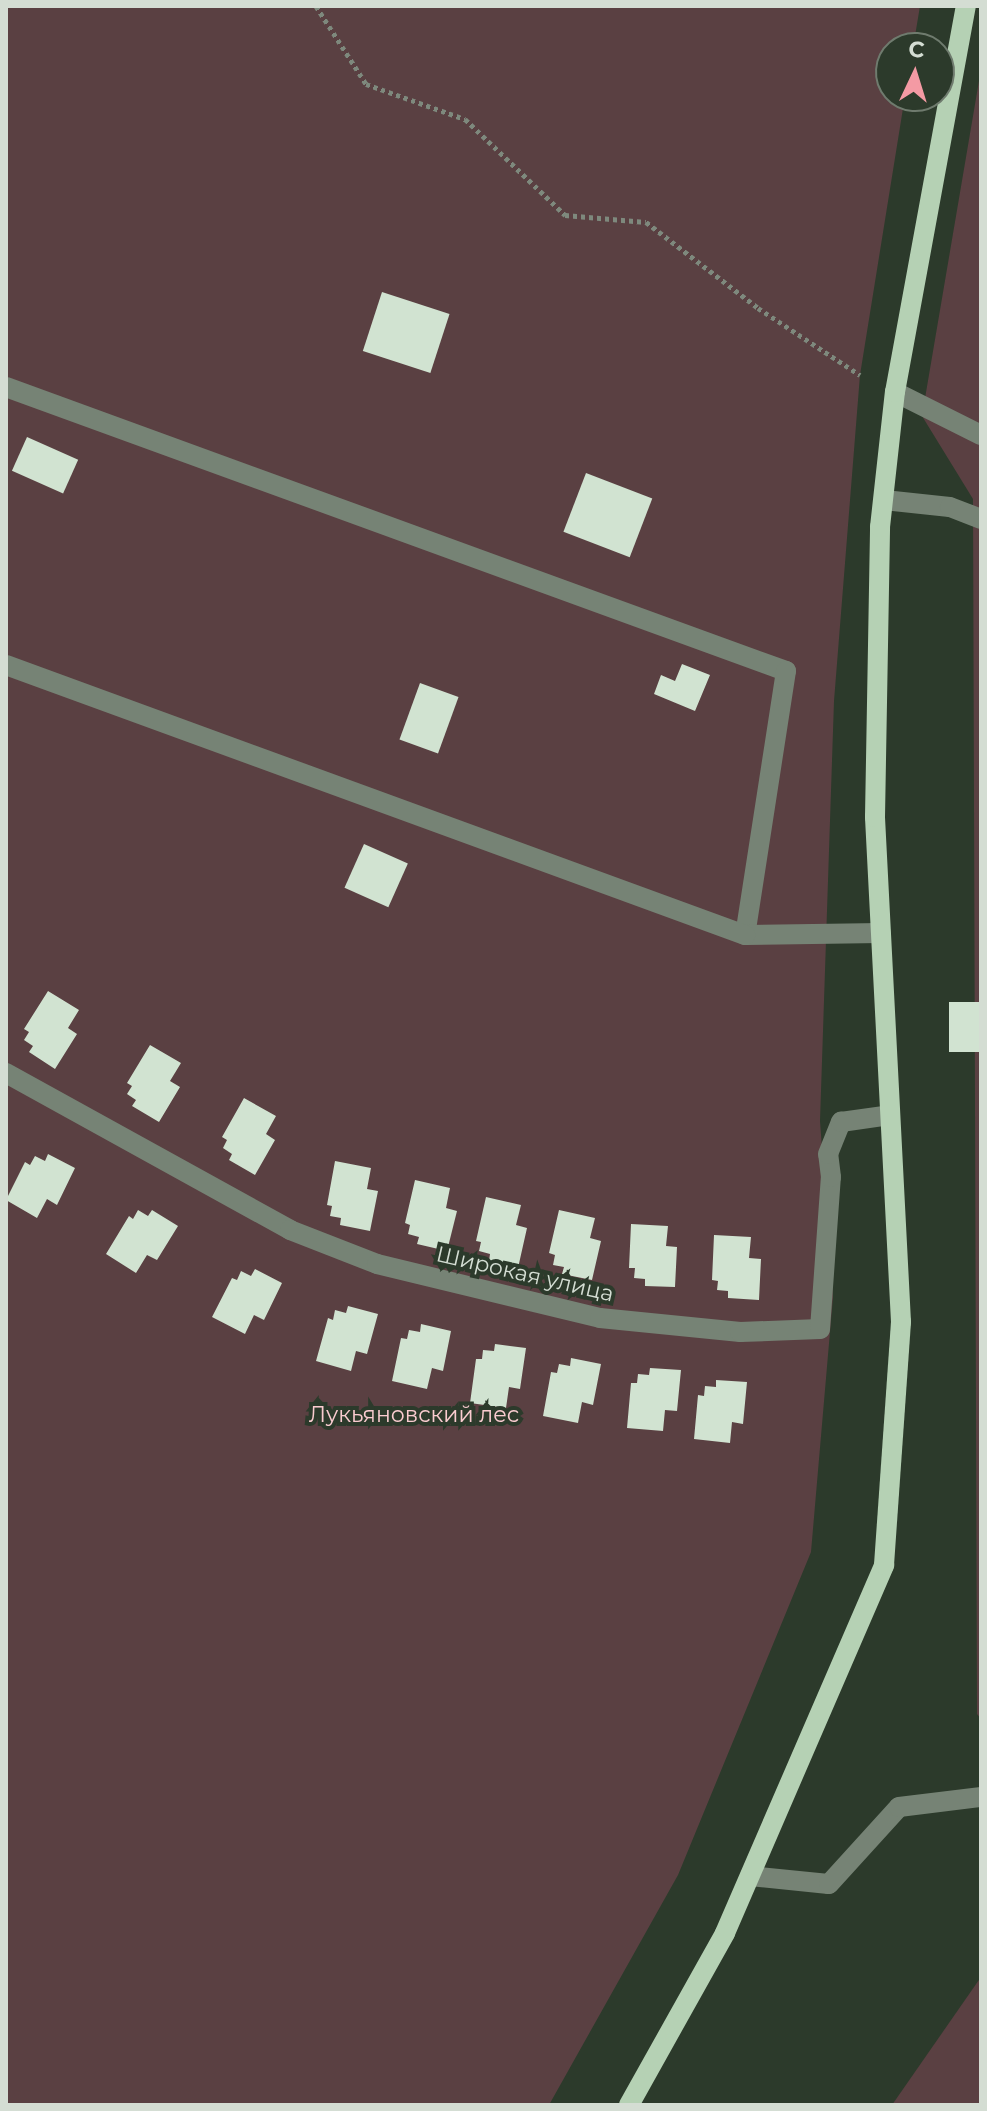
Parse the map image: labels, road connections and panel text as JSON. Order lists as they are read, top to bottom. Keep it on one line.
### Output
{"streets":{"street":["Широкая улица"]},"parks":["Лукьяновский лес"],"north":"top"}
